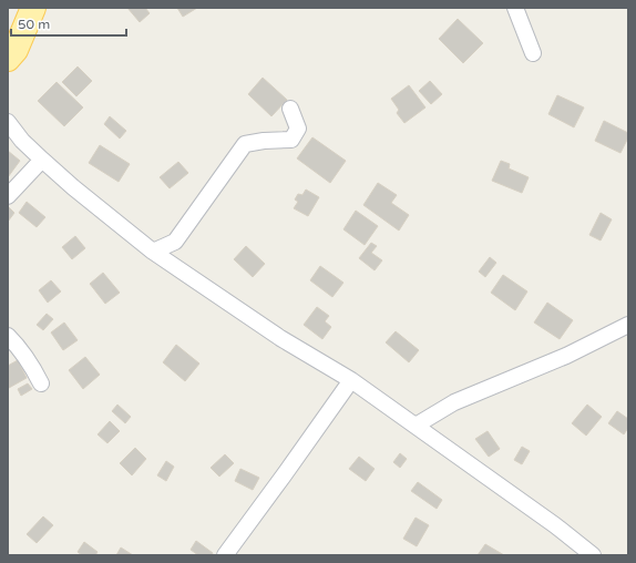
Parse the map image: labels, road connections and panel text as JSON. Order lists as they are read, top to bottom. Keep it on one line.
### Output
{"scale_bar":"50 m"}
